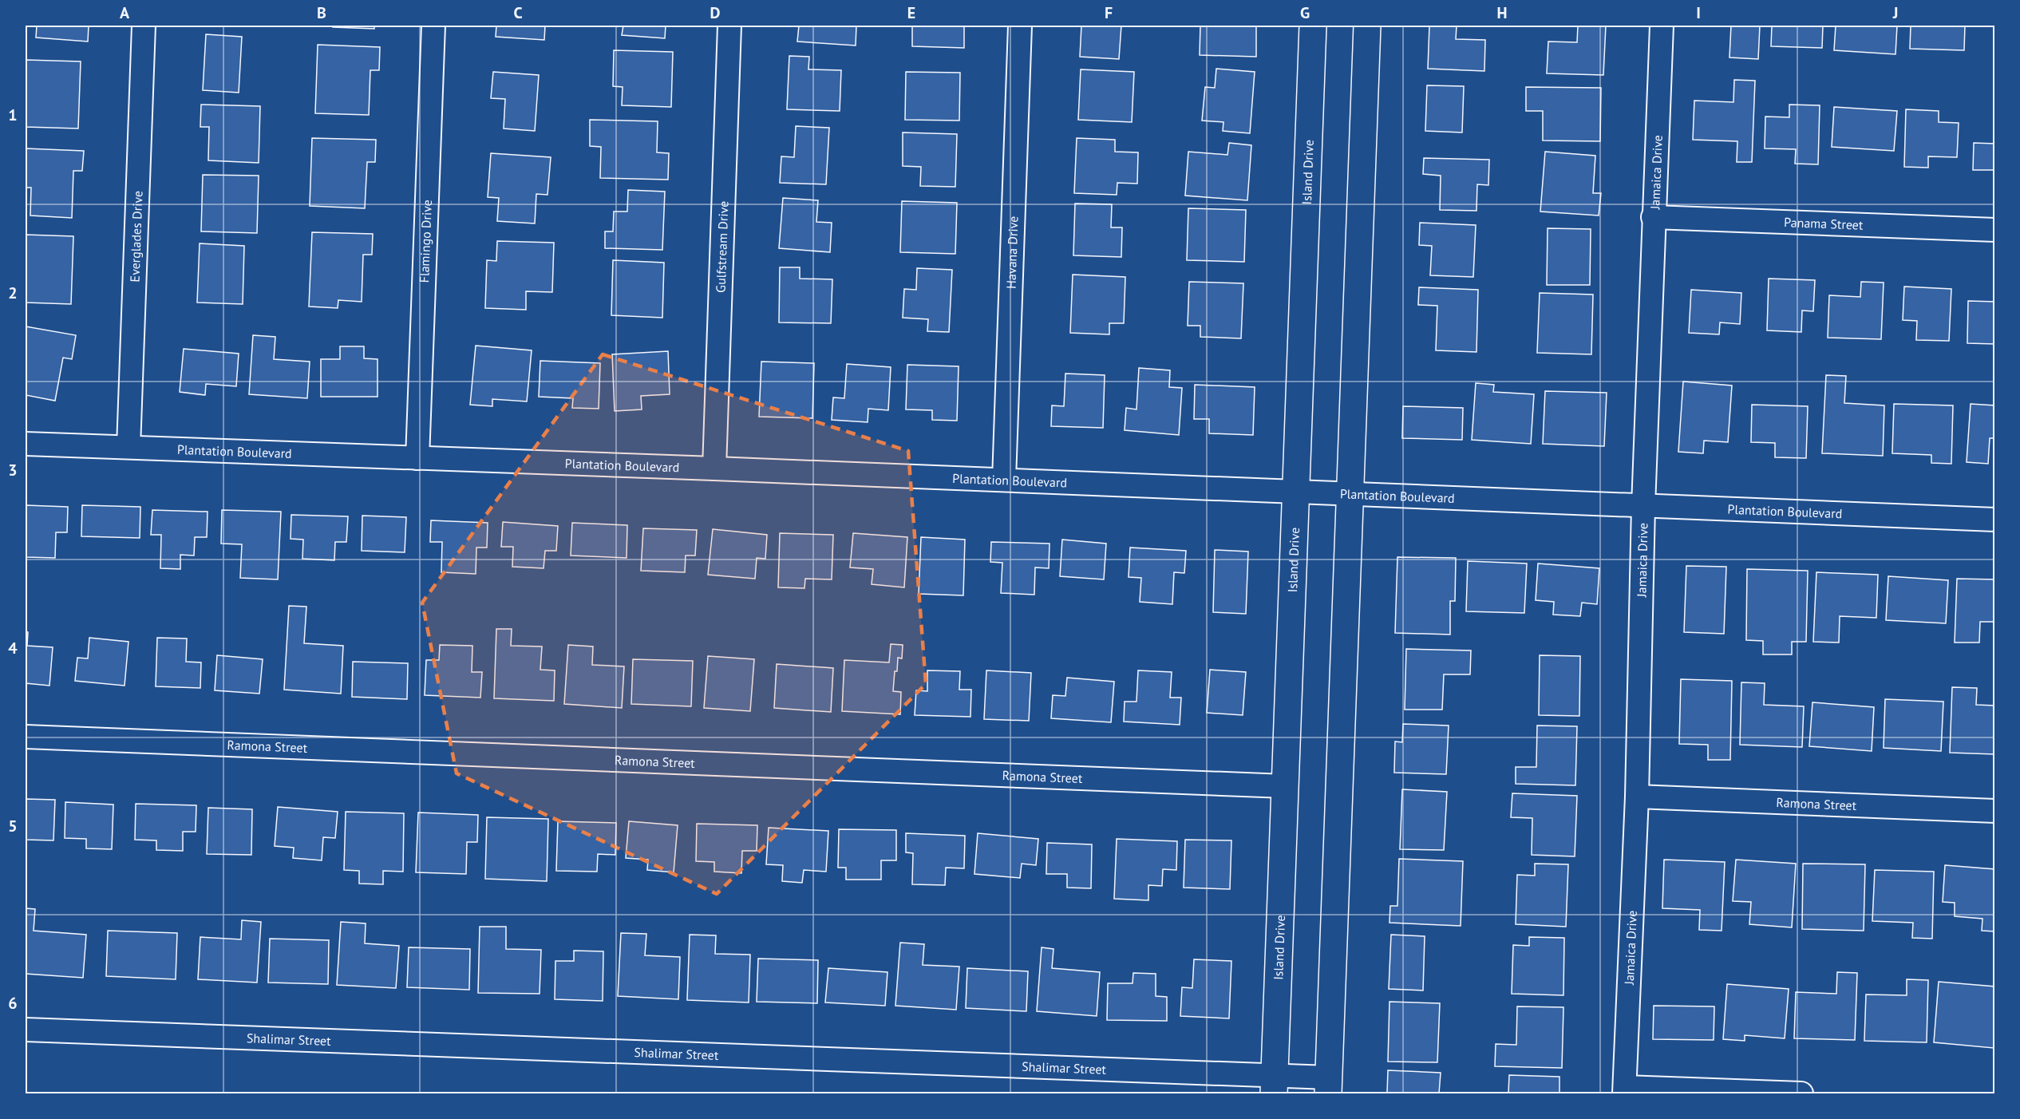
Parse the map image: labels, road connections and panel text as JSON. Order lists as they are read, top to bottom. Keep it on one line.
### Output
{"streets":{"street":["Island Drive","Jamaica Drive","Panama Street","Everglades Drive","Flamingo Drive","Gulfstream Drive","Havana Drive","Plantation Boulevard","Ramona Street","Shalimar Street"]},"crossings":[["Island Drive","Plantation Boulevard"],["Island Drive","Ramona Street"],["Island Drive","Shalimar Street"],["Jamaica Drive","Panama Street"],["Jamaica Drive","Plantation Boulevard"],["Jamaica Drive","Ramona Street"],["Everglades Drive","Plantation Boulevard"],["Flamingo Drive","Plantation Boulevard"],["Gulfstream Drive","Plantation Boulevard"],["Havana Drive","Plantation Boulevard"]],"grid":{"columns":["A","B","C","D","E","F","G","H","I","J"],"rows":["1","2","3","4","5","6"]}}
